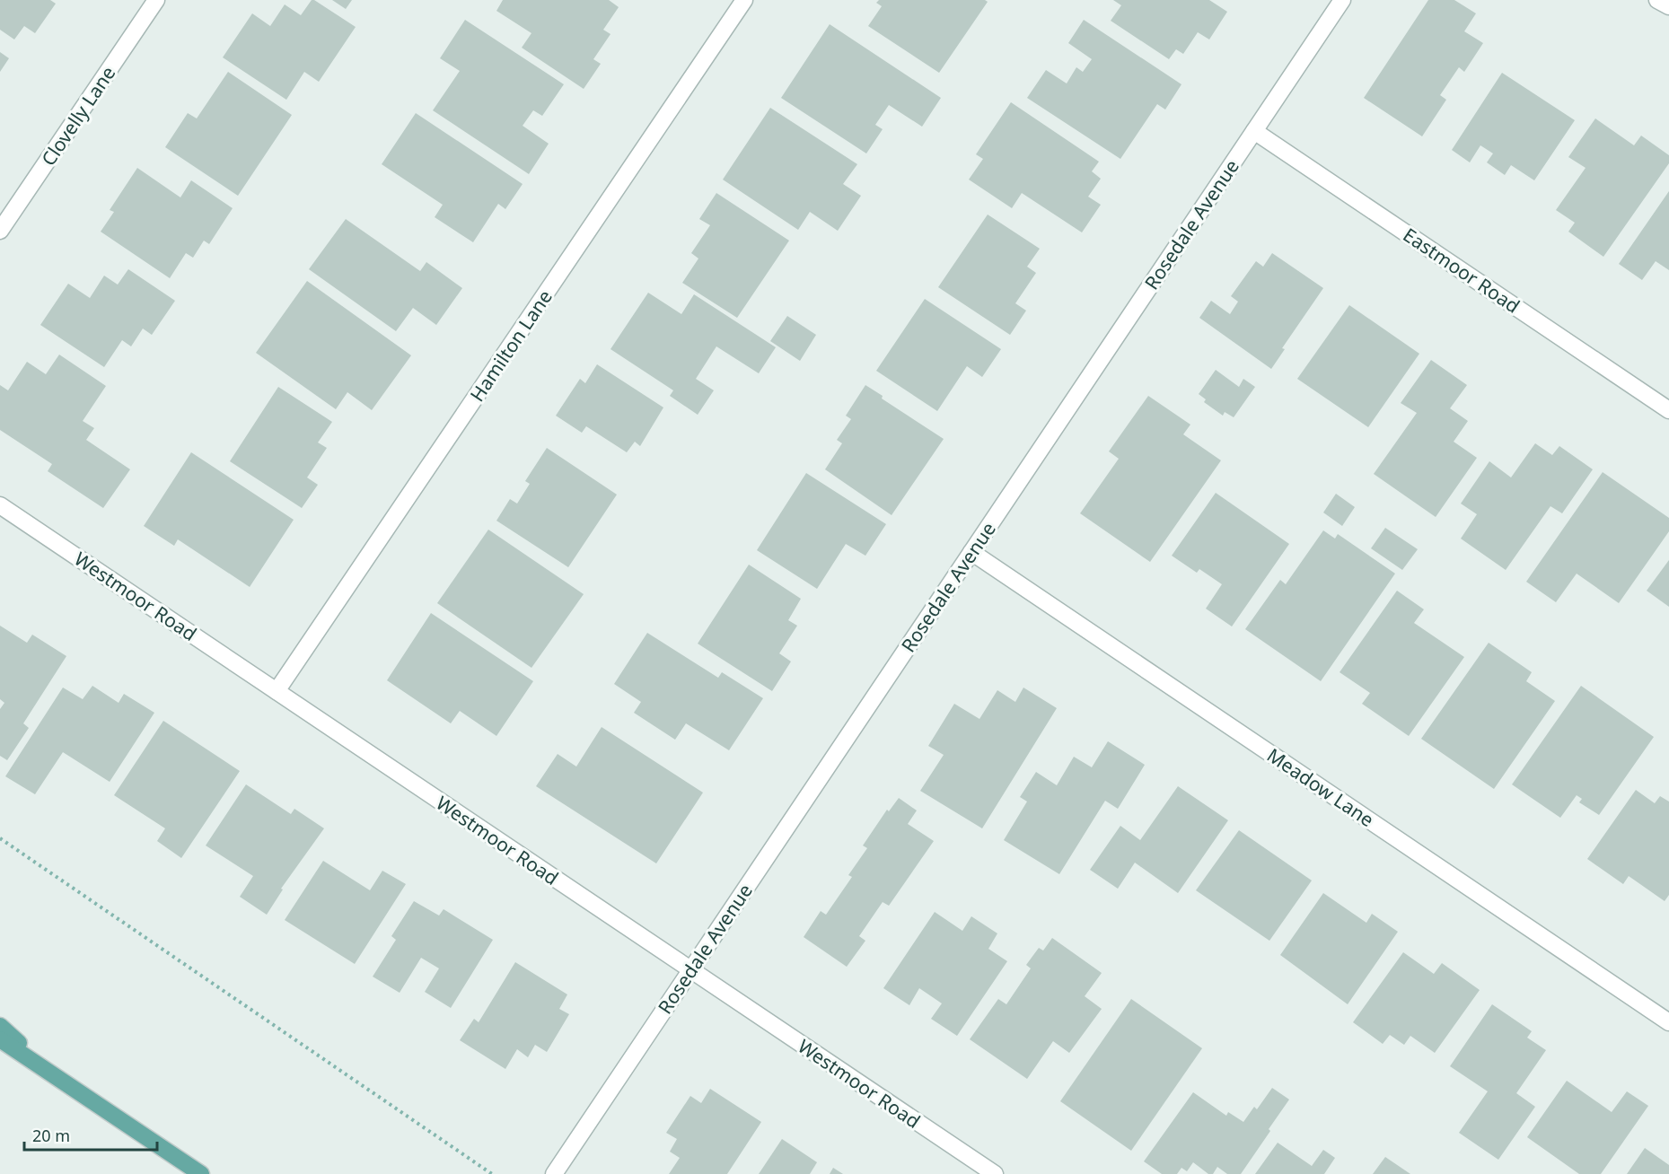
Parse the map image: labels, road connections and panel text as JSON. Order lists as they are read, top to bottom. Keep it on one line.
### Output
{"streets":{"street":["Clovelly Lane","Rosedale Avenue","Eastmoor Road","Hamilton Lane","Westmoor Road","Meadow Lane"]},"crossings":[["Rosedale Avenue","Eastmoor Road"],["Rosedale Avenue","Westmoor Road"],["Rosedale Avenue","Meadow Lane"],["Hamilton Lane","Westmoor Road"]],"scale_bar":"20 m"}
